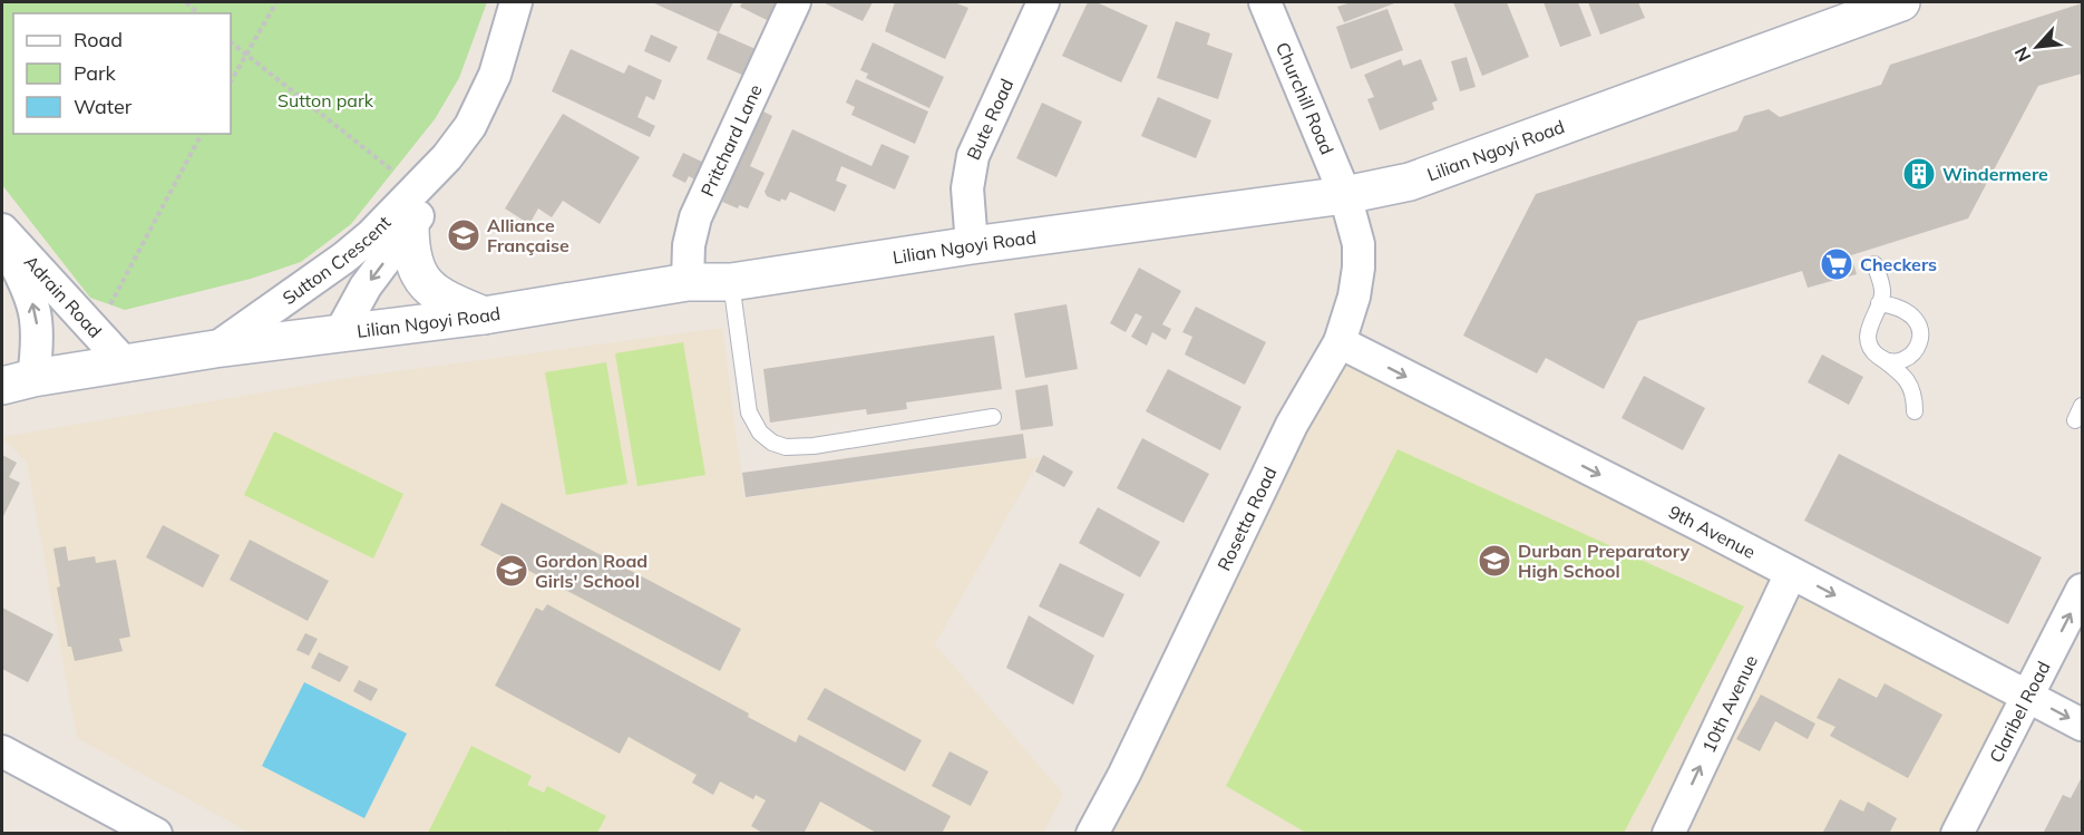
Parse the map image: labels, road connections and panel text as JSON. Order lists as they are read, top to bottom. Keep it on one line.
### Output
{"streets":{"street":["Churchill Road","Bute Road","Pritchard Lane","Lilian Ngoyi Road","Sutton Crescent","Adrain Road","Rosetta Road","9th Avenue","10th Avenue","Claribel Road"]},"crossings":[["Churchill Road","Lilian Ngoyi Road"],["Churchill Road","Rosetta Road"],["Bute Road","Lilian Ngoyi Road"],["Pritchard Lane","Lilian Ngoyi Road"],["Lilian Ngoyi Road","Sutton Crescent"],["Lilian Ngoyi Road","Adrain Road"],["Lilian Ngoyi Road","Rosetta Road"],["Rosetta Road","9th Avenue"],["9th Avenue","10th Avenue"],["9th Avenue","Claribel Road"]],"one_way":["Adrain Road","9th Avenue","10th Avenue","Claribel Road"],"parks":["Sutton park"],"places":{"building":["Windermere"],"school or university":["Alliance Française","Durban Preparatory High School","Gordon Road Girls' School"],"supermarket":["Checkers"]},"legend":["Road","Park","Water"],"north":"bottom left"}
